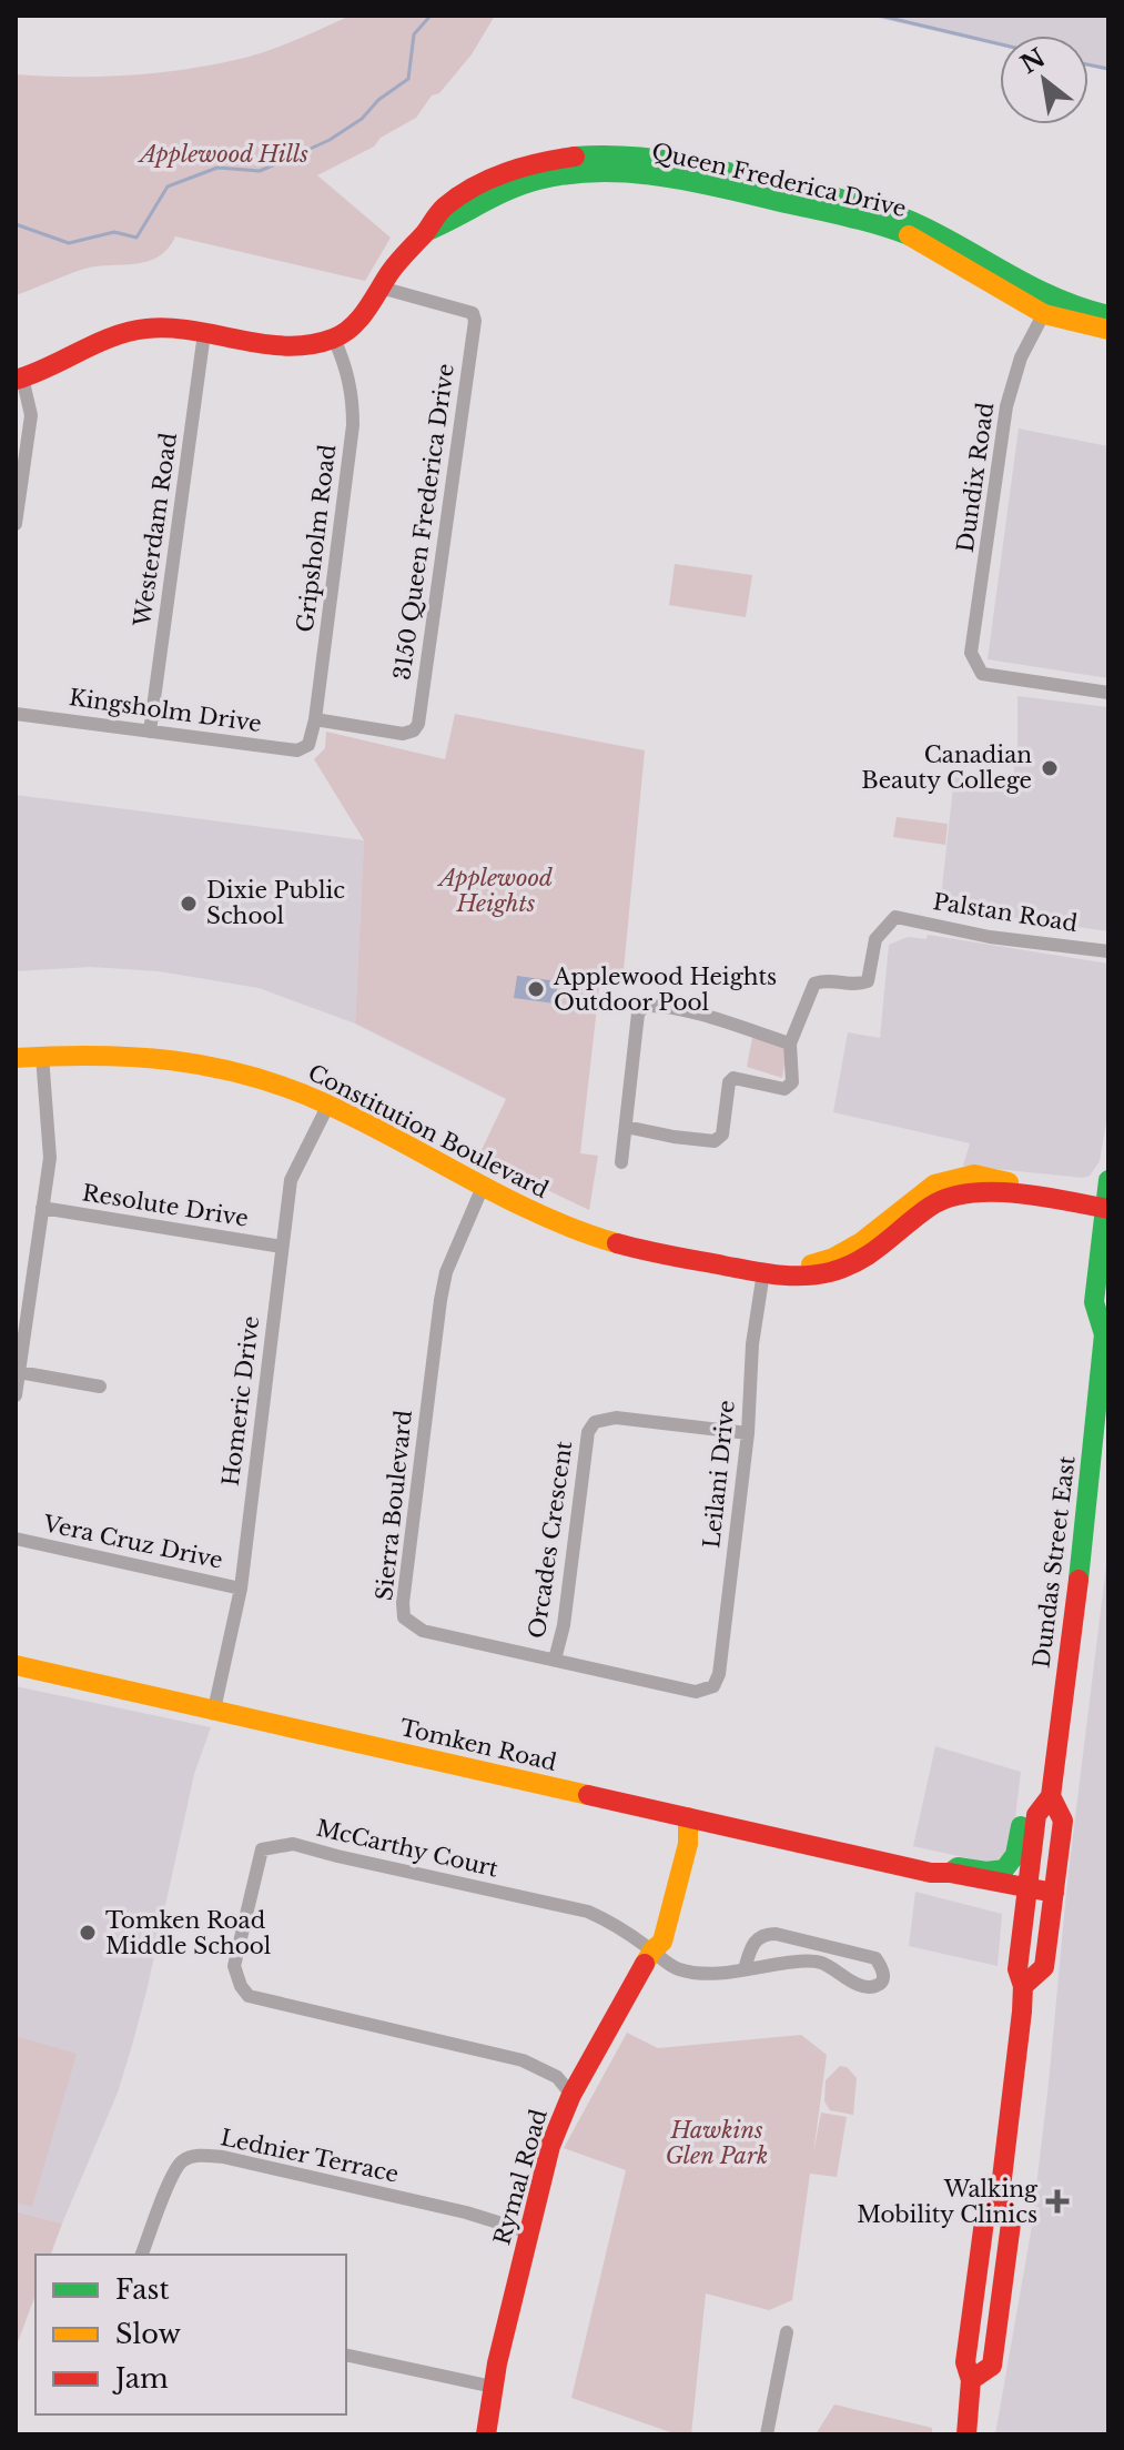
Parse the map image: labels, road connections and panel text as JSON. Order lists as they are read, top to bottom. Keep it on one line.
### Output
{"streets":{"street":["Queen Frederica Drive","Dundix Road","3150 Queen Frederica Drive","Westerdam Road","Gripsholm Road","Kingsholm Drive","Palstan Road","Constitution Boulevard","Resolute Drive","Homeric Drive","Leilani Drive","Sierra Boulevard","Orcades Crescent","Vera Cruz Drive","Dundas Street East","Tomken Road","McCarthy Court","Lednier Terrace","Rymal Road"]},"crossings":[["Queen Frederica Drive","Dundix Road"],["Queen Frederica Drive","3150 Queen Frederica Drive"],["Queen Frederica Drive","Gripsholm Road"],["3150 Queen Frederica Drive","Gripsholm Road"],["Westerdam Road","Kingsholm Drive"],["Gripsholm Road","Kingsholm Drive"],["Constitution Boulevard","Homeric Drive"],["Constitution Boulevard","Leilani Drive"],["Constitution Boulevard","Sierra Boulevard"],["Constitution Boulevard","Dundas Street East"],["Resolute Drive","Homeric Drive"],["Homeric Drive","Vera Cruz Drive"],["Homeric Drive","Tomken Road"],["Leilani Drive","Sierra Boulevard"],["Leilani Drive","Orcades Crescent"],["Sierra Boulevard","Orcades Crescent"],["Dundas Street East","Tomken Road"],["Tomken Road","Rymal Road"],["McCarthy Court","Rymal Road"],["Lednier Terrace","Rymal Road"]],"parks":["Applewood Hills","Applewood Heights","Hawkins Glen Park"],"places":{"other":["Canadian Beauty College","Dixie Public School","Applewood Heights Outdoor Pool","Tomken Road Middle School"],"health":["Walking Mobility Clinics"]},"legend":["Fast","Slow","Jam"],"north":"top left"}
